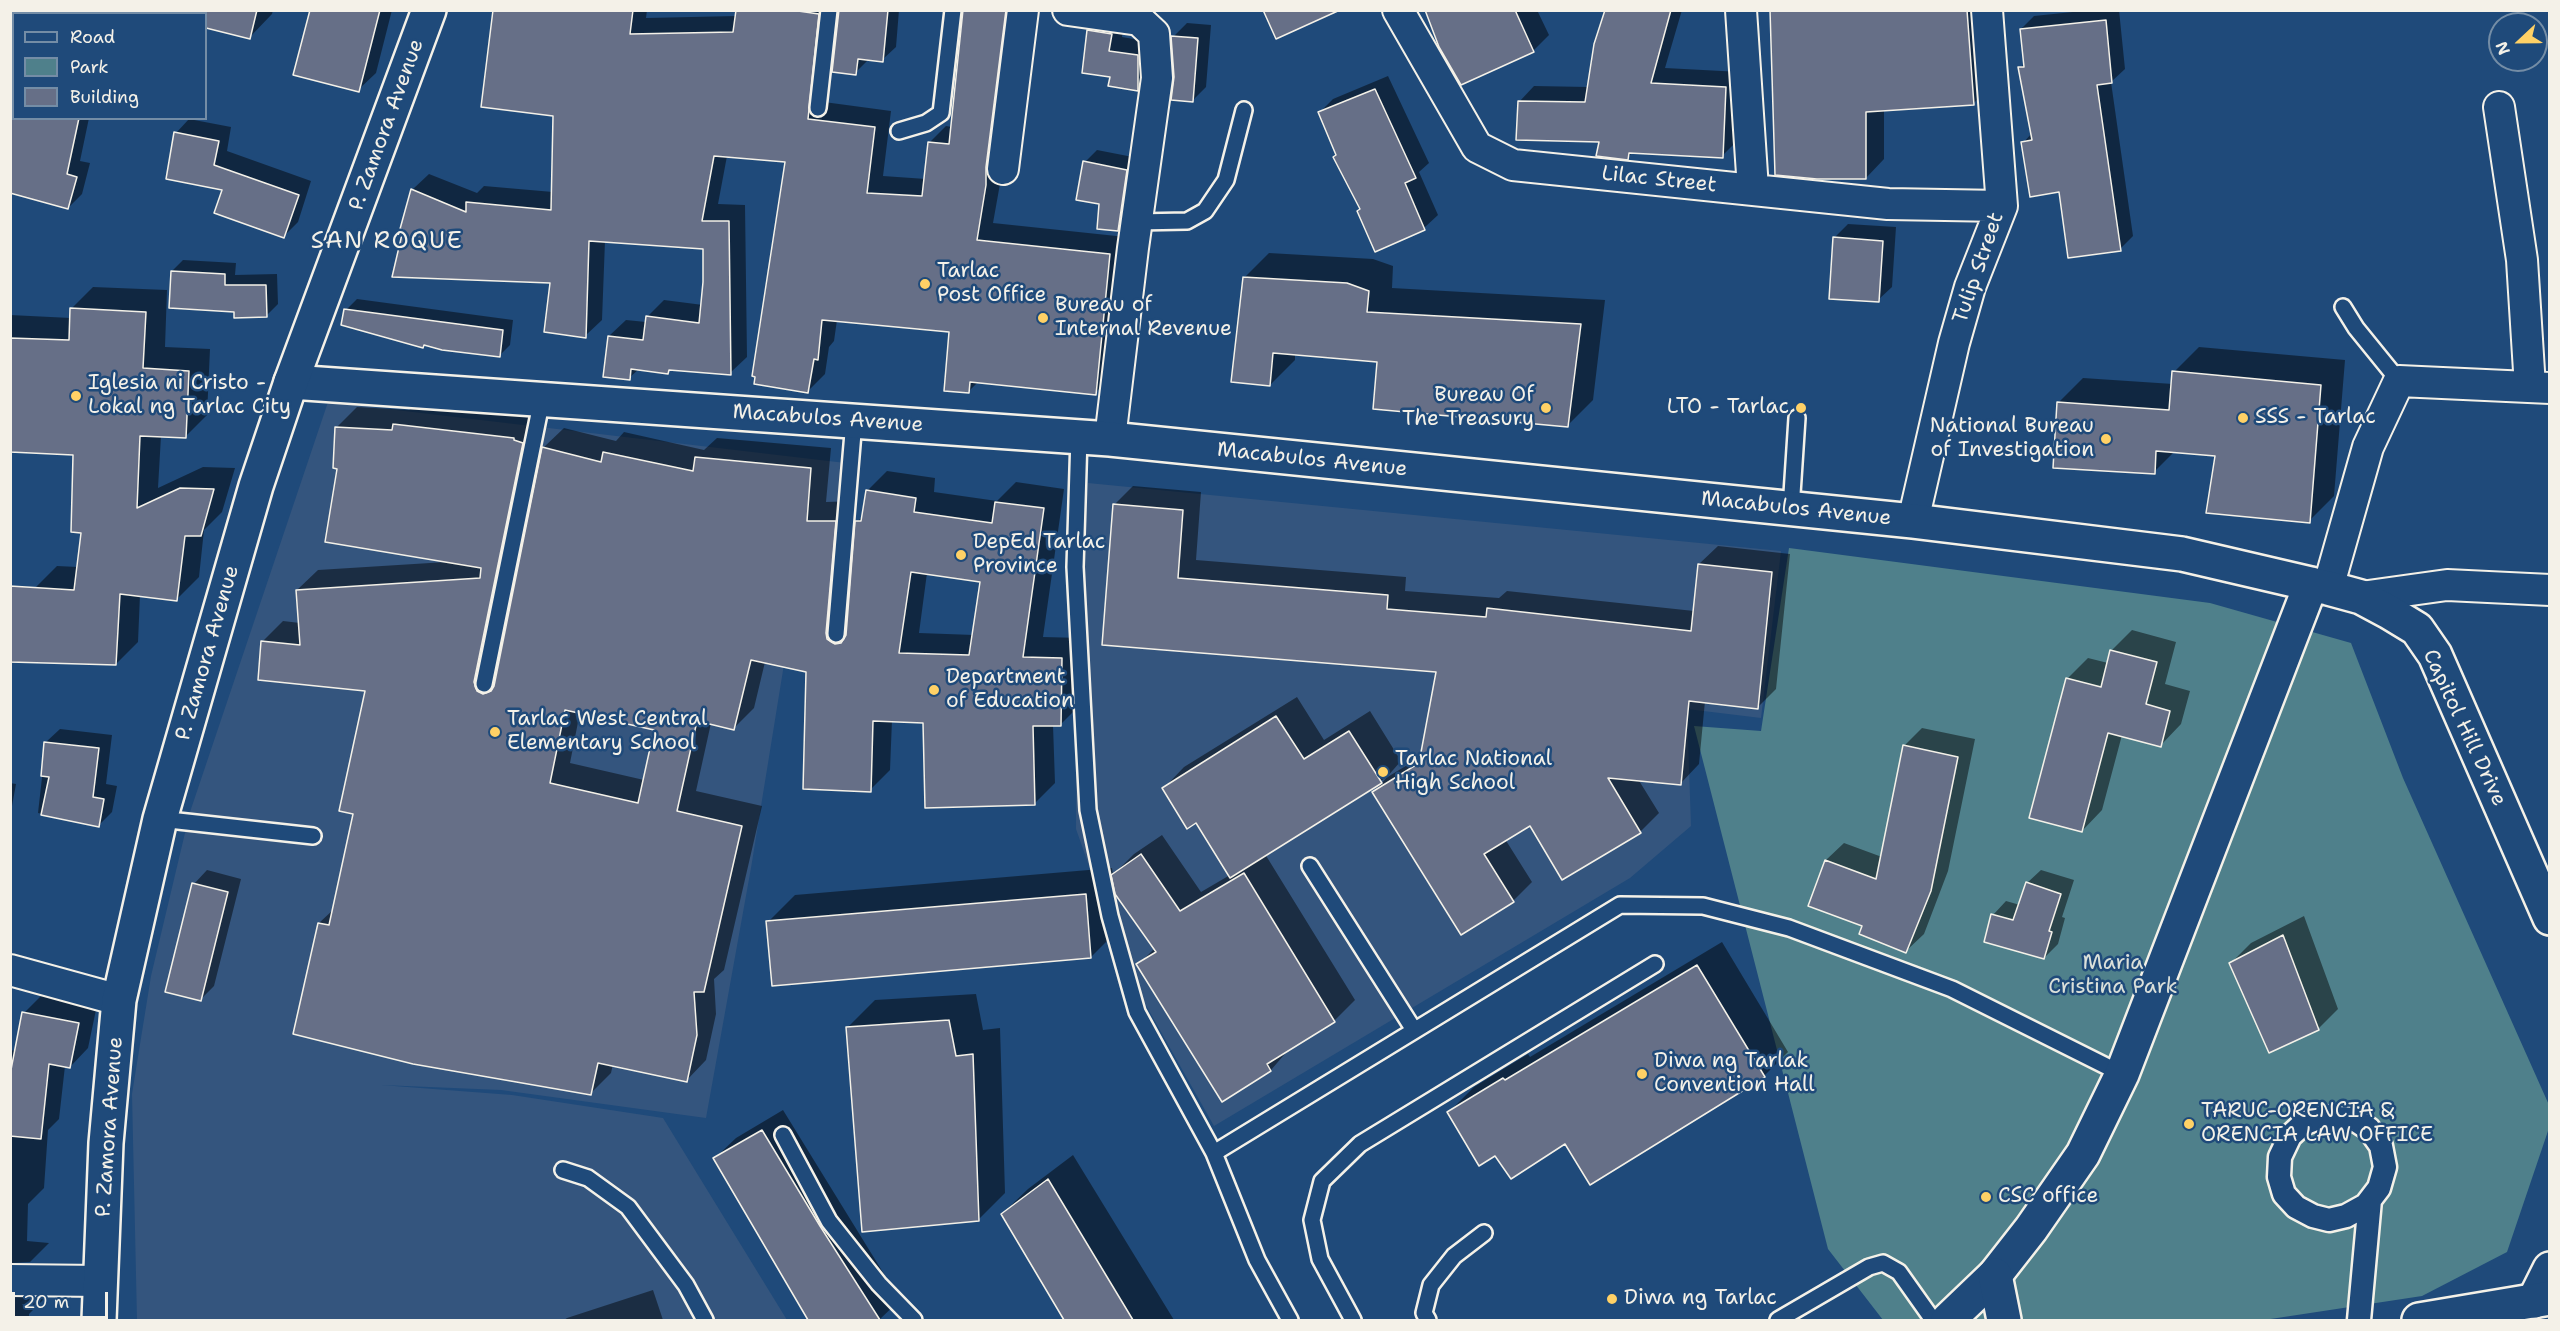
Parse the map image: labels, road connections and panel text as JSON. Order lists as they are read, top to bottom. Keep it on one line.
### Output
{"streets":{"main road":["P. Zamora Avenue","Macabulos Avenue","Capitol Hill Drive"],"street":["Lilac Street","Tulip Street"]},"crossings":[["P. Zamora Avenue","Macabulos Avenue"],["Lilac Street","Tulip Street"],["Tulip Street","Macabulos Avenue"],["Macabulos Avenue","Capitol Hill Drive"]],"districts":["SAN ROQUE"],"parks":["Maria Cristina Park"],"places":["Tarlac Post Office","Bureau of Internal Revenue","Iglesia ni Cristo - Lokal ng Tarlac City","Bureau Of The Treasury","LTO - Tarlac","SSS - Tarlac","National Bureau of Investigation","DepEd Tarlac Province","Department of Education","Tarlac West Central Elementary School","Tarlac National High School","Diwa ng Tarlak Convention Hall","TARUC-ORENCIA & ORENCIA LAW OFFICE","CSC office","Diwa ng Tarlac"],"legend":["Road","Park","Building"],"scale_bar":"20 m","north":"left"}
